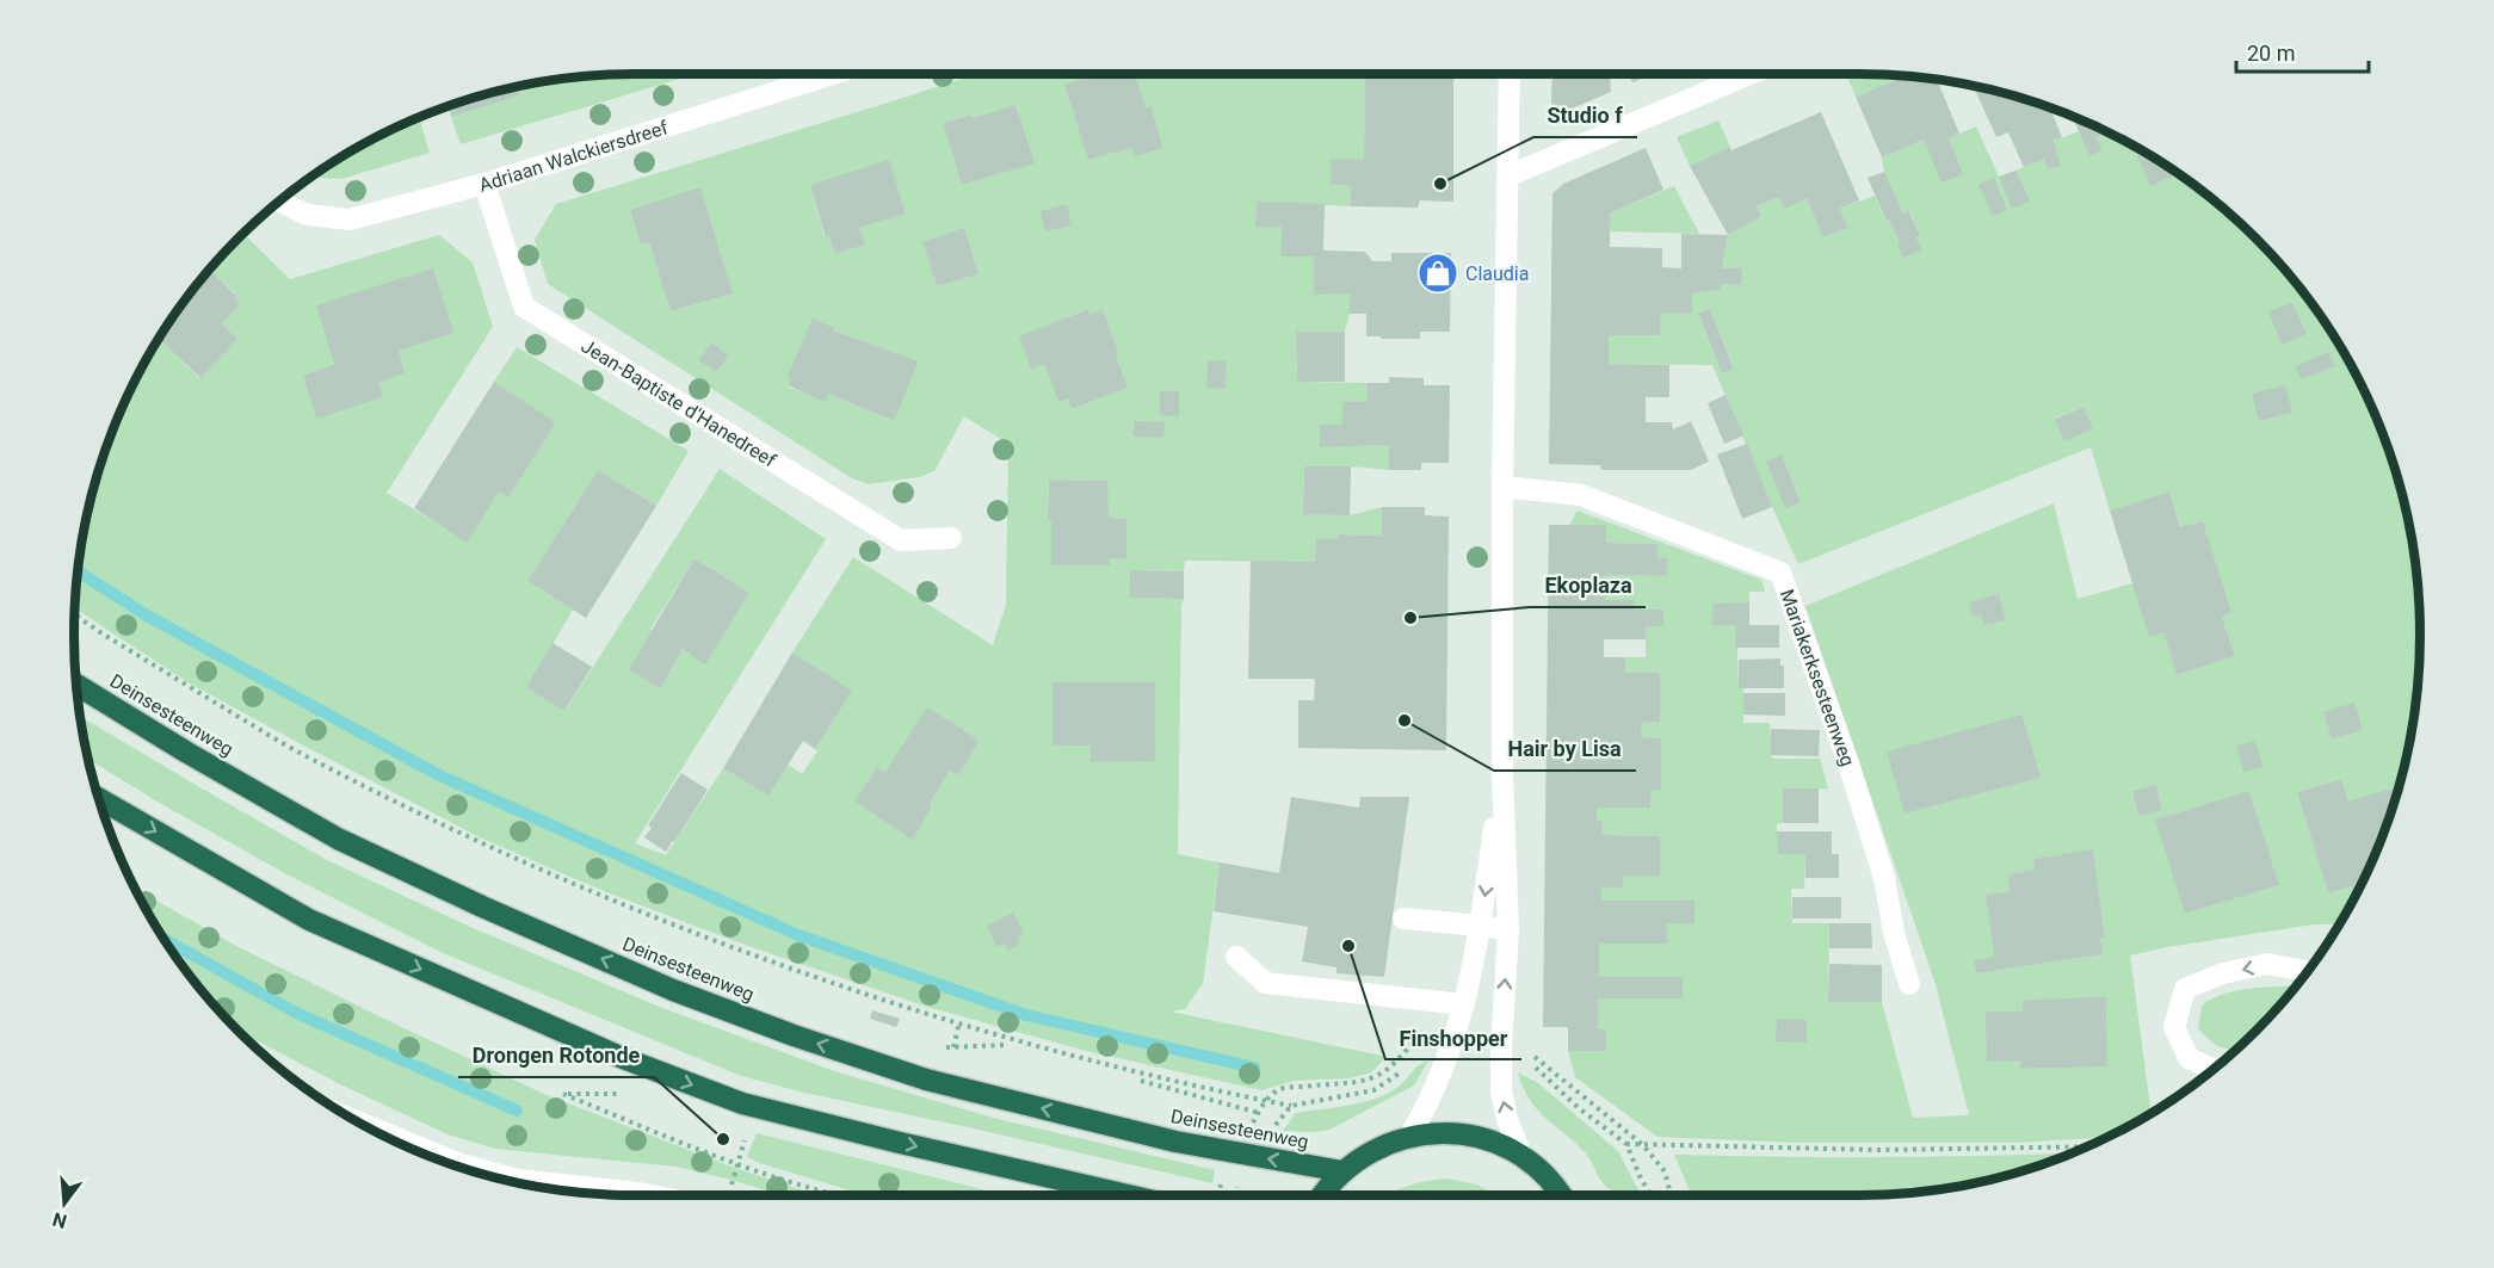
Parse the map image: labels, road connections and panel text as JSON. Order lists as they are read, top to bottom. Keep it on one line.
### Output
{"streets":{"highway":["Deinsesteenweg"],"street":["Adriaan Walckiersdreef","Jean-Baptiste d'Hanedreef","Mariakerksesteenweg"]},"crossings":[["Adriaan Walckiersdreef","Jean-Baptiste d'Hanedreef"]],"places":{"other":["Studio f","Ekoplaza","Hair by Lisa","Finshopper","Drongen Rotonde"],"shop":["Claudia"]},"scale_bar":"20 m","north":"bottom"}
